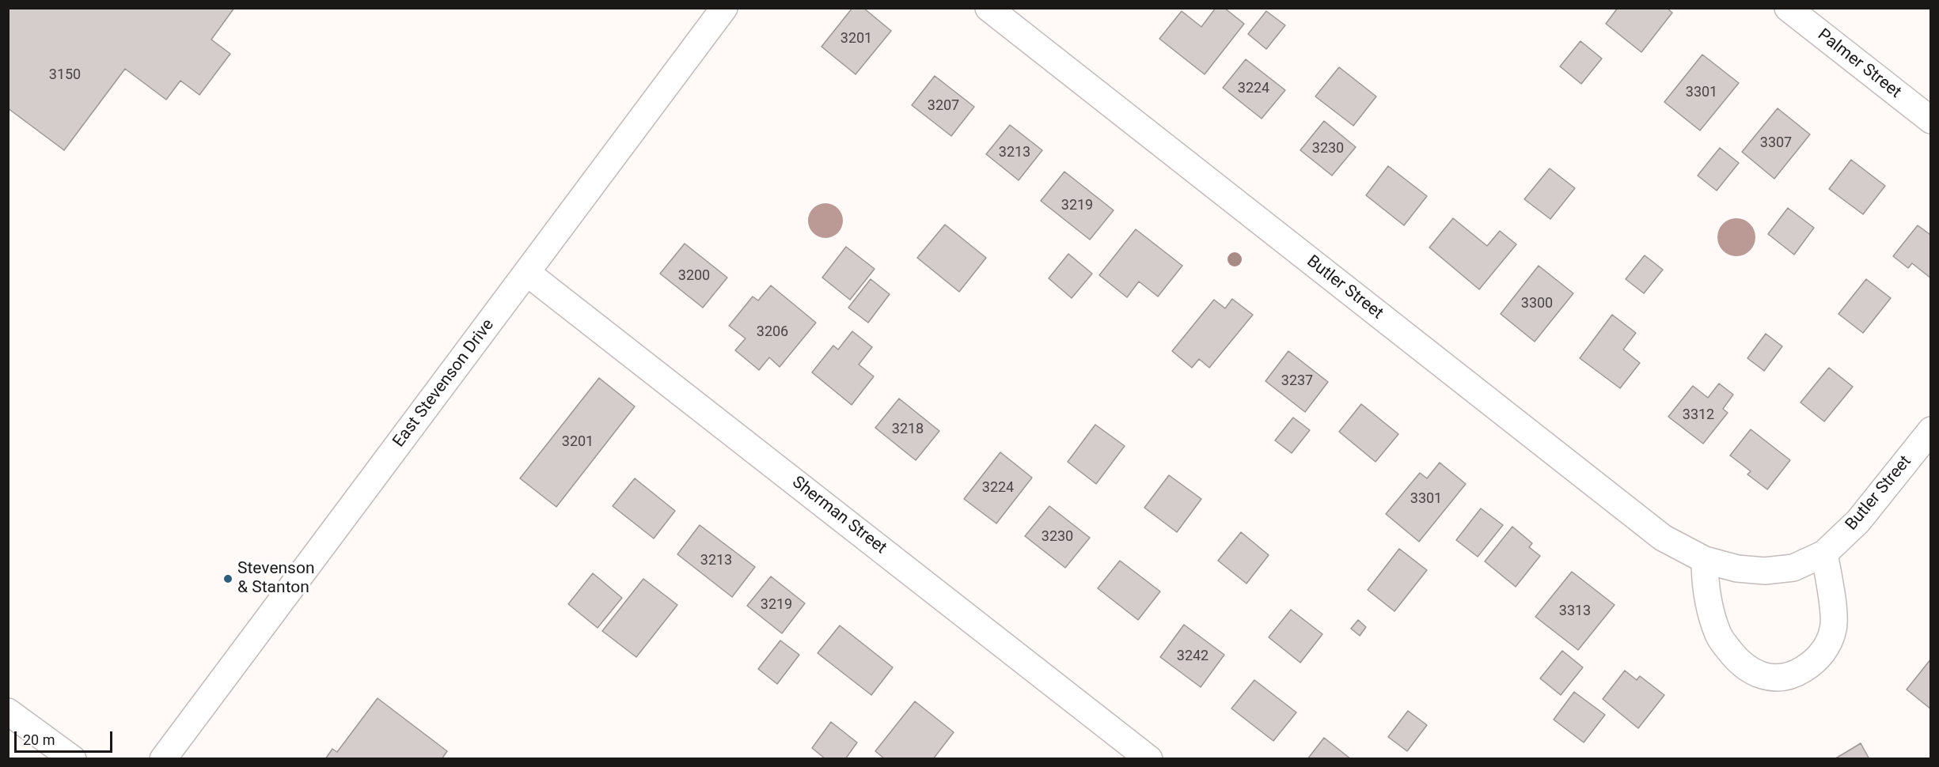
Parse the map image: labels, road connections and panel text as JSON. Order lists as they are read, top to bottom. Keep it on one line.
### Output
{"streets":{"street":["Palmer Street","Butler Street","East Stevenson Drive","Sherman Street"]},"crossings":[["East Stevenson Drive","Sherman Street"]],"places":["Stevenson & Stanton"],"house_numbers":["3201","3150","3224","3301","3207","3307","3230","3213","3219","3200","3300","3206","3237","3312","3218","3201","3224","3301","3230","3213","3219","3313","3242"],"scale_bar":"20 m"}
